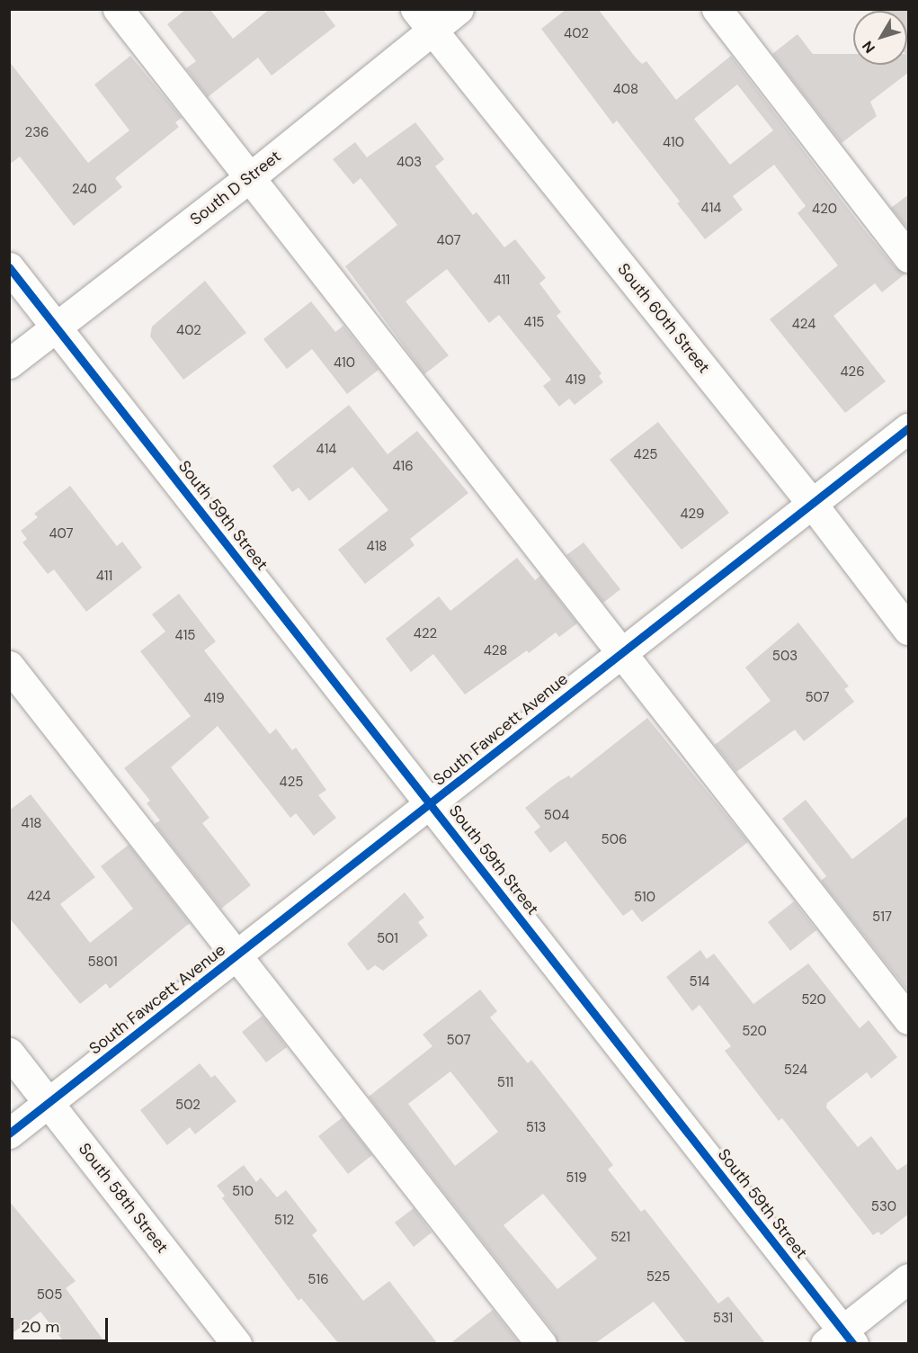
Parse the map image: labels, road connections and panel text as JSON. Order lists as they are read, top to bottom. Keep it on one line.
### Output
{"streets":{"street":["South D Street","South 60th Street","South 59th Street","South Fawcett Avenue","South 58th Street"]},"crossings":[["South D Street","South 60th Street"],["South D Street","South 59th Street"],["South 60th Street","South Fawcett Avenue"],["South 59th Street","South Fawcett Avenue"],["South Fawcett Avenue","South 58th Street"]],"house_numbers":["402","408","236","410","403","240","414","420","407","411","415","424","402","410","426","419","414","425","416","429","407","418","411","422","415","428","503","507","419","425","504","418","506","424","510","517","501","5801","514","520","520","507","524","511","502","513","519","510","530","512","521","525","516","505","531"],"scale_bar":"20 m","north":"bottom left"}
